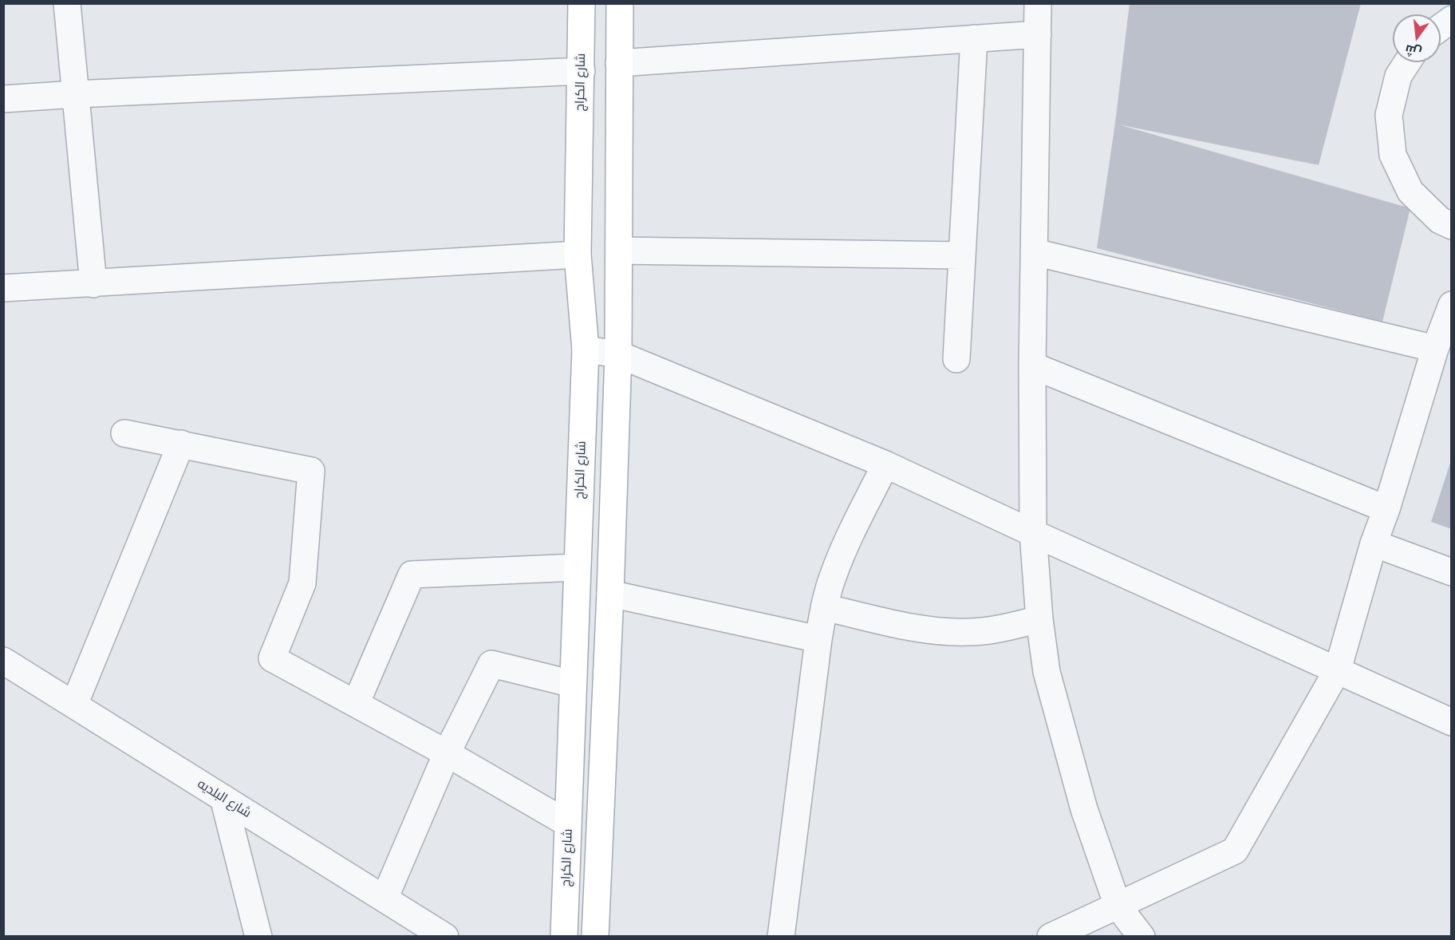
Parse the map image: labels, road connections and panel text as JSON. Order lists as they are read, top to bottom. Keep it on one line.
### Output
{"streets":{"main road":["شارع الكراج"],"street":["شارع البلديه"]},"north":"bottom"}
